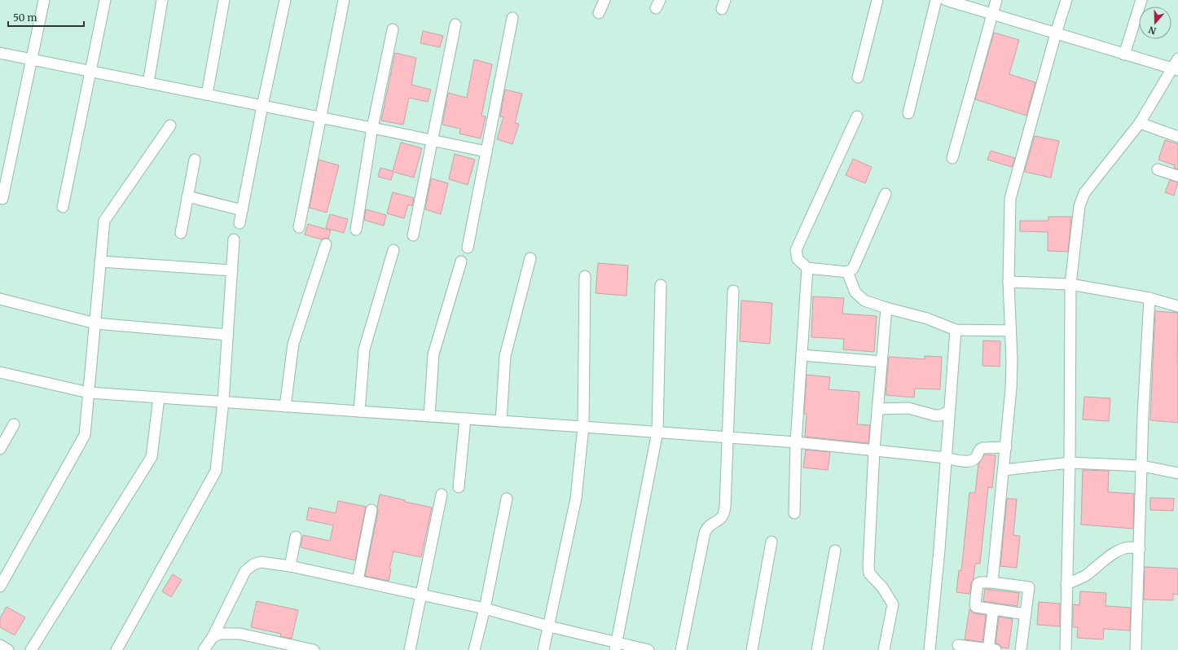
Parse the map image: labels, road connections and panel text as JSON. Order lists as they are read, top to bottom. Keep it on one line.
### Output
{"scale_bar":"50 m","north":"bottom"}
